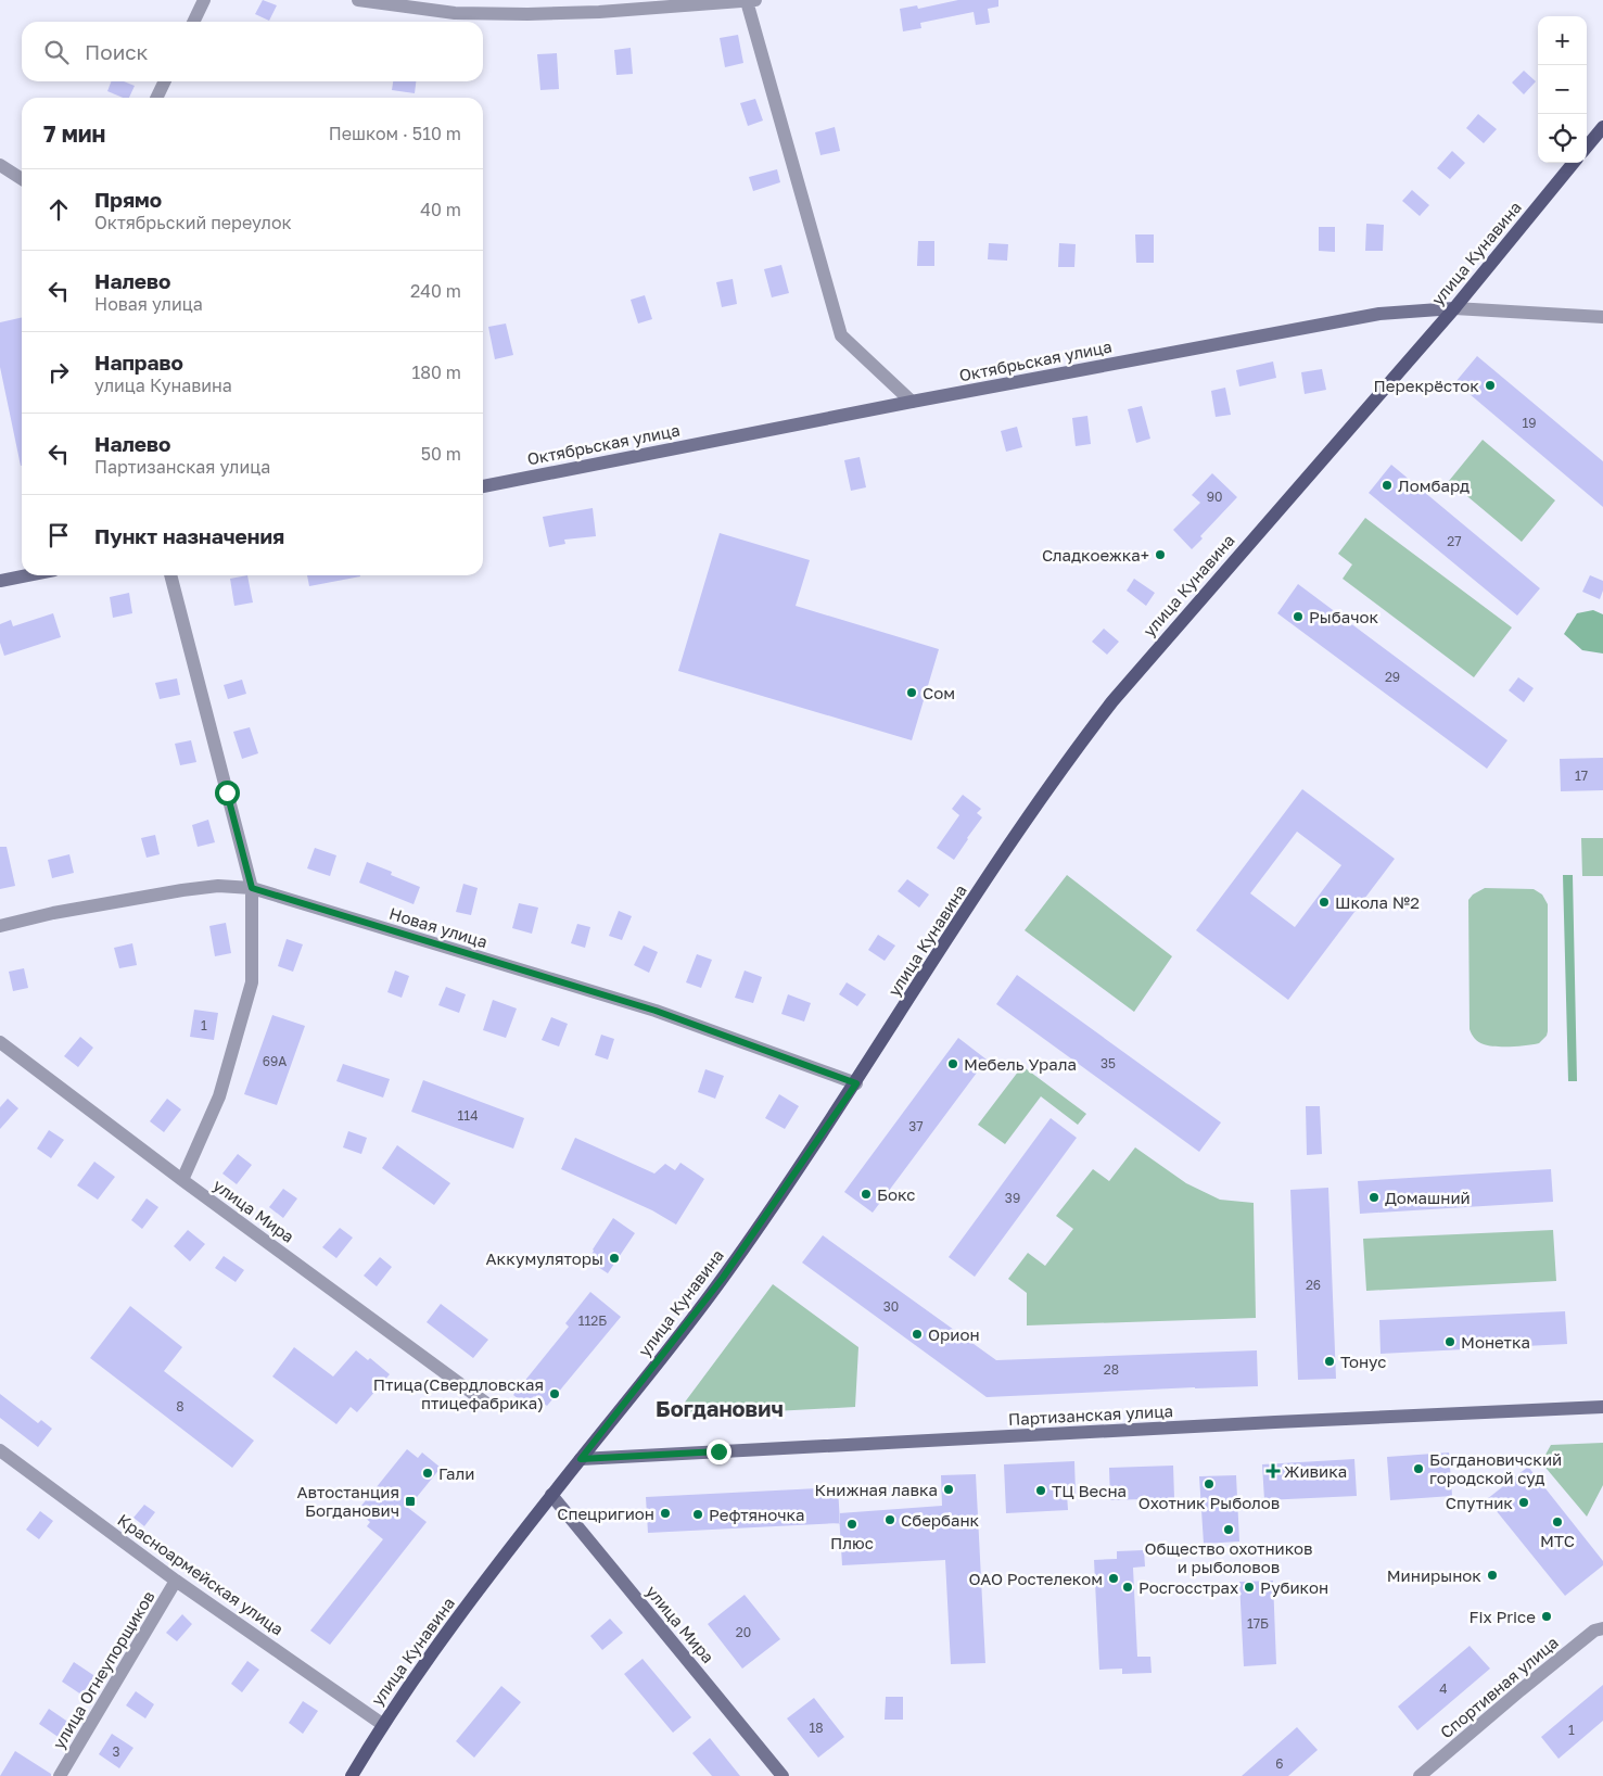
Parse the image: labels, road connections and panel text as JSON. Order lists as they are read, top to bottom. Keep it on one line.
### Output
{"streets":{"main road":["улица Кунавина","Октябрьская улица","улица Мира","Партизанская улица"],"street":["Новая улица","Красноармейская улица","улица Огнеупорщиков","Спортивная улица"]},"crossings":[["улица Кунавина","Октябрьская улица"],["улица Кунавина","Новая улица"],["улица Кунавина","улица Мира"],["улица Кунавина","Партизанская улица"],["улица Кунавина","Красноармейская улица"],["Красноармейская улица","улица Огнеупорщиков"]],"districts":["Богданович"],"places":{"other":["Перекрёсток","Ломбард","Сладкоежка+","Рыбачок","Сом","Школа №2","Мебель Урала","Бокс","Домашний","Аккумуляторы","Орион","Монетка","Тонус","Птица(Свердловская птицефабрика)","Богдановичский городской суд","Гали","Охотник Рыболов","Книжная лавка","ТЦ Весна","Спутник","Спецригион","Рефтяночка","Сбербанк","МТС","Плюс","Общество охотников и рыболовов","Минирынок","ОАО Ростелеком","Росгосстрах","Рубикон","Fix Price"],"health":["Живика"],"transit":["Автостанция Богданович"]},"house_numbers":["19","90","27","29","17","1","69А","35","114","37","39","26","30","112Б","28","8","17Б","20","4","18","1","3","6"],"page":{"map_buttons":["+","−"],"search":"Поиск","heading":["7 мин","Пешком · 510 m"],"list":[["Прямо","Октябрьский переулок","40 m"],["Налево","Новая улица","240 m"],["Направо","улица Кунавина","180 m"],["Налево","Партизанская улица","50 m"],"Пункт назначения"]}}
